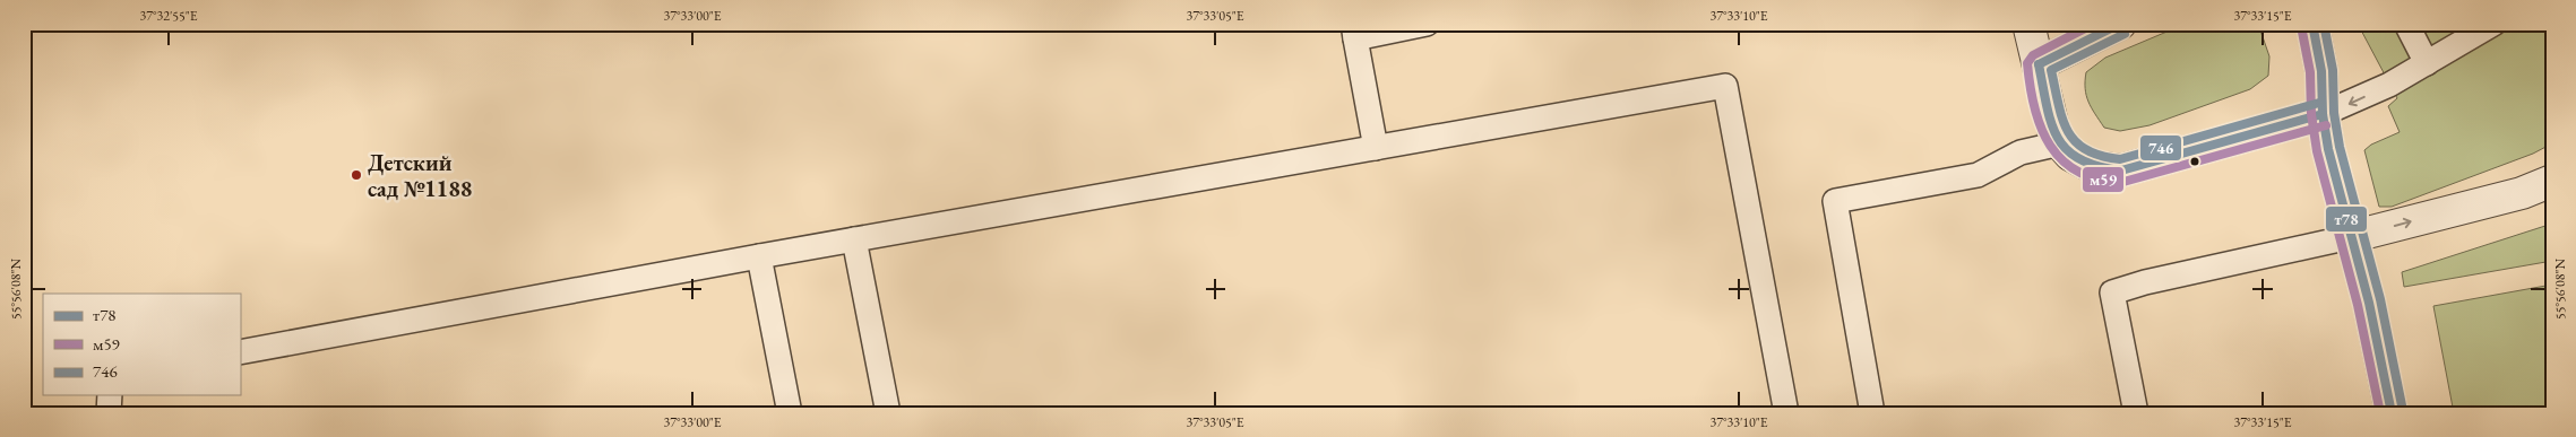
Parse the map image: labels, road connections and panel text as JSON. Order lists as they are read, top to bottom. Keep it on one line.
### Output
{"places":["Детский сад №1188"],"lines":["transit line т78","transit line м59","transit line 746"],"legend":["т78","м59","746"],"coordinates":["37°32'55\"E","37°33'00\"E","37°33'05\"E","37°33'10\"E","37°33'15\"E","55°56'08\"N"]}
